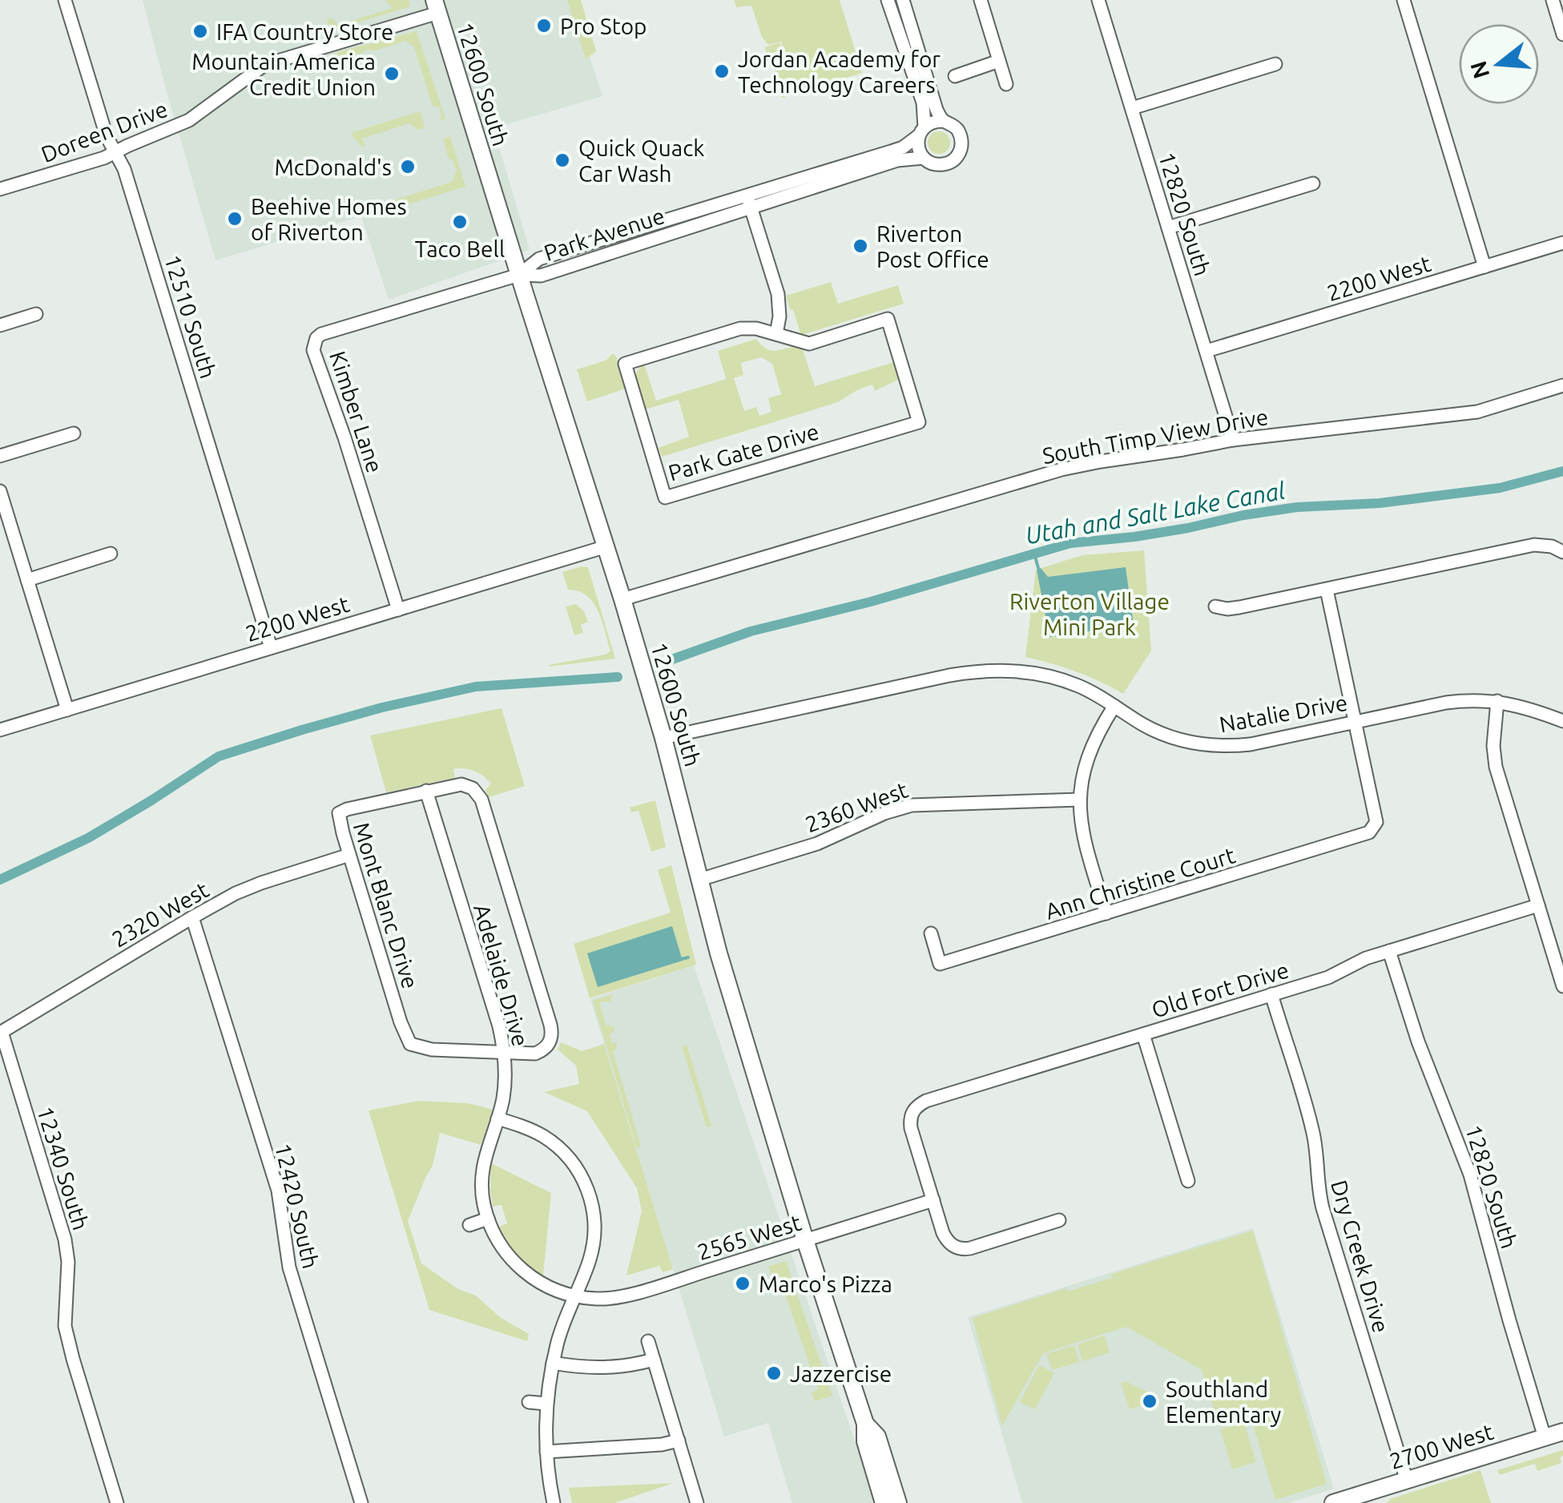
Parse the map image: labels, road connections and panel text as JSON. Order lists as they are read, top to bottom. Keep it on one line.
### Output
{"streets":{"main road":["12600 South","2700 West"],"street":["Doreen Drive","12820 South","Park Avenue","2200 West","12510 South","Kimber Lane","South Timp View Drive","Park Gate Drive","Natalie Drive","2360 West","Ann Christine Court","Mont Blanc Drive","2320 West","Adelaide Drive","Old Fort Drive","12340 South","12420 South","2565 West","Dry Creek Drive"]},"crossings":[["12600 South","Doreen Drive"],["12600 South","Park Avenue"],["12600 South","2200 West"],["12600 South","Kimber Lane"],["12600 South","South Timp View Drive"],["12600 South","Natalie Drive"],["12600 South","2360 West"],["12600 South","2565 West"],["Doreen Drive","12510 South"],["12820 South","2200 West"],["12820 South","South Timp View Drive"],["12820 South","Old Fort Drive"],["12820 South","2700 West"],["Park Avenue","Kimber Lane"],["2200 West","12510 South"],["2200 West","Kimber Lane"],["Natalie Drive","Ann Christine Court"],["Mont Blanc Drive","2320 West"],["Mont Blanc Drive","Adelaide Drive"],["2320 West","12340 South"],["2320 West","12420 South"],["Adelaide Drive","2565 West"],["Old Fort Drive","2565 West"],["Old Fort Drive","Dry Creek Drive"],["Dry Creek Drive","2700 West"]],"water":["Utah and Salt Lake Canal"],"parks":["Riverton Village Mini Park"],"places":["Pro Stop","IFA Country Store","Jordan Academy for Technology Careers","Mountain America Credit Union","Quick Quack Car Wash","McDonald's","Beehive Homes of Riverton","Taco Bell","Riverton Post Office","Marco's Pizza","Jazzercise","Southland Elementary"],"north":"left"}
